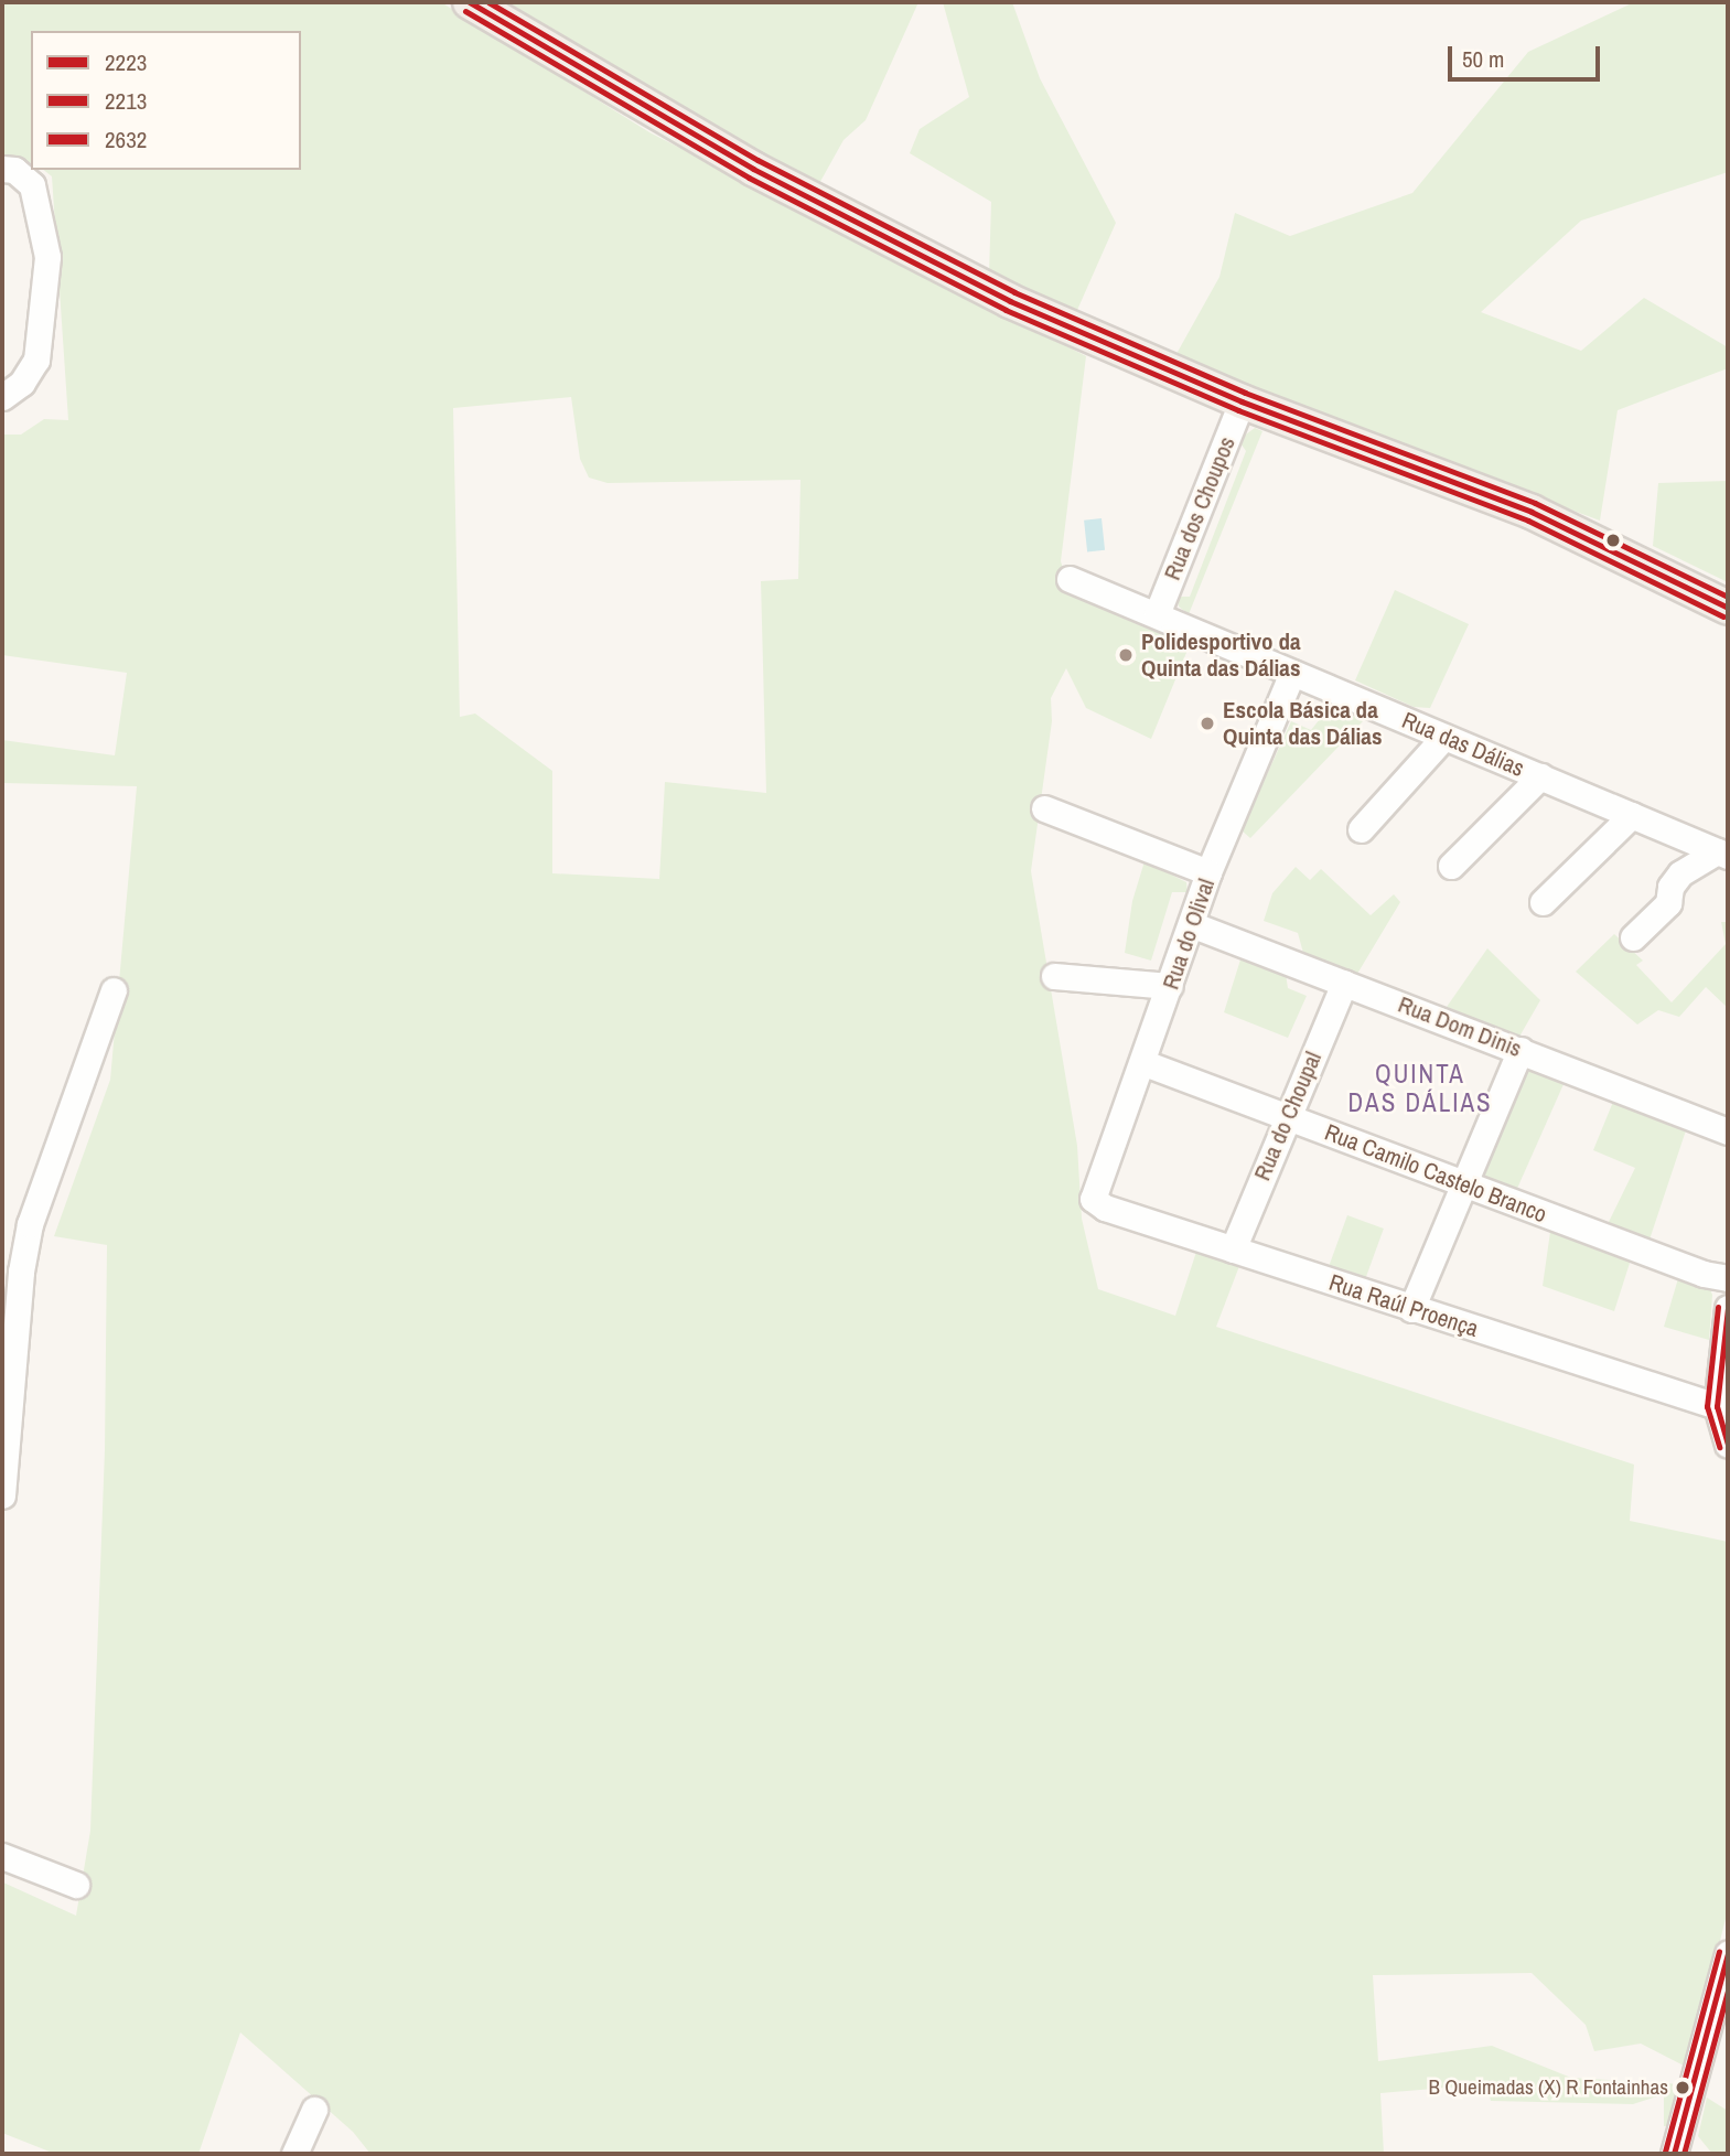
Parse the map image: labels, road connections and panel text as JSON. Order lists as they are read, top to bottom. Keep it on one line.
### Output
{"streets":{"street":["Rua dos Choupos","Rua das Dálias","Rua do Olival","Rua Dom Dinis","Rua do Choupal","Rua Camilo Castelo Branco","Rua Raúl Proença"]},"crossings":[["Rua dos Choupos","Rua das Dálias"],["Rua das Dálias","Rua do Olival"],["Rua do Olival","Rua Dom Dinis"],["Rua do Olival","Rua Camilo Castelo Branco"],["Rua do Olival","Rua Raúl Proença"],["Rua Dom Dinis","Rua do Choupal"],["Rua do Choupal","Rua Camilo Castelo Branco"],["Rua do Choupal","Rua Raúl Proença"]],"districts":["QUINTA DAS DÁLIAS"],"places":["Polidesportivo da Quinta das Dálias","Escola Básica da Quinta das Dálias","B Queimadas (X) R Fontainhas"],"lines":["transit line 2223","transit line 2632","transit line 2213"],"legend":["2223","2213","2632"],"scale_bar":"50 m"}
